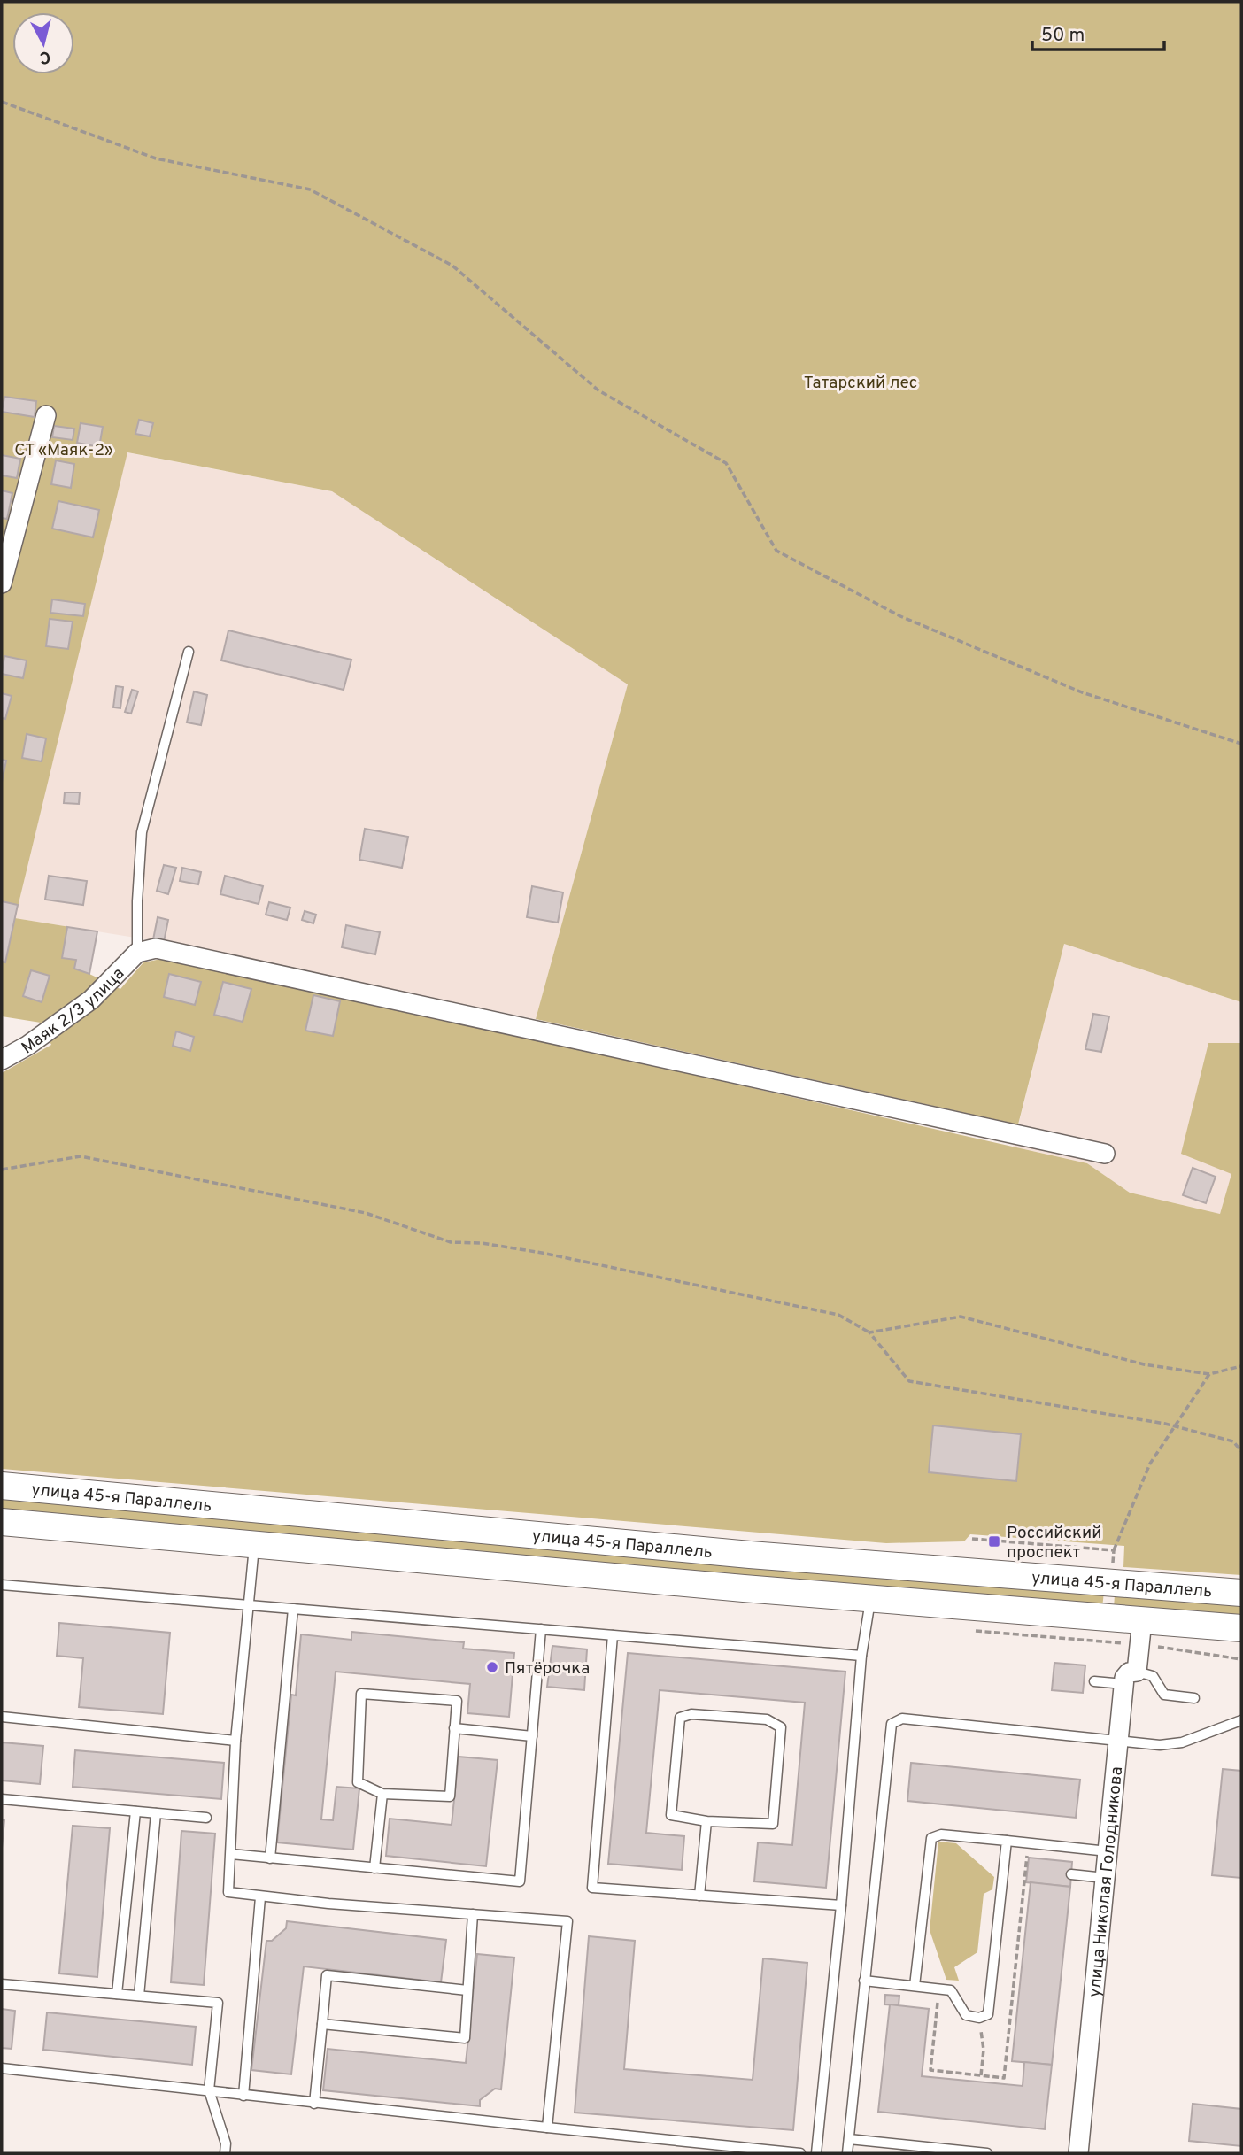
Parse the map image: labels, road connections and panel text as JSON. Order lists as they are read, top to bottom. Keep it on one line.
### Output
{"streets":{"main road":["улица 45-я Параллель"],"street":["Маяк 2/3 улица","улица Николая Голодникова"]},"crossings":[["улица 45-я Параллель","улица Николая Голодникова"]],"parks":["Татарский лес","СТ «Маяк-2»"],"places":{"transit":["Российский проспект"],"other":["Пятёрочка"]},"scale_bar":"50 m","north":"bottom"}
